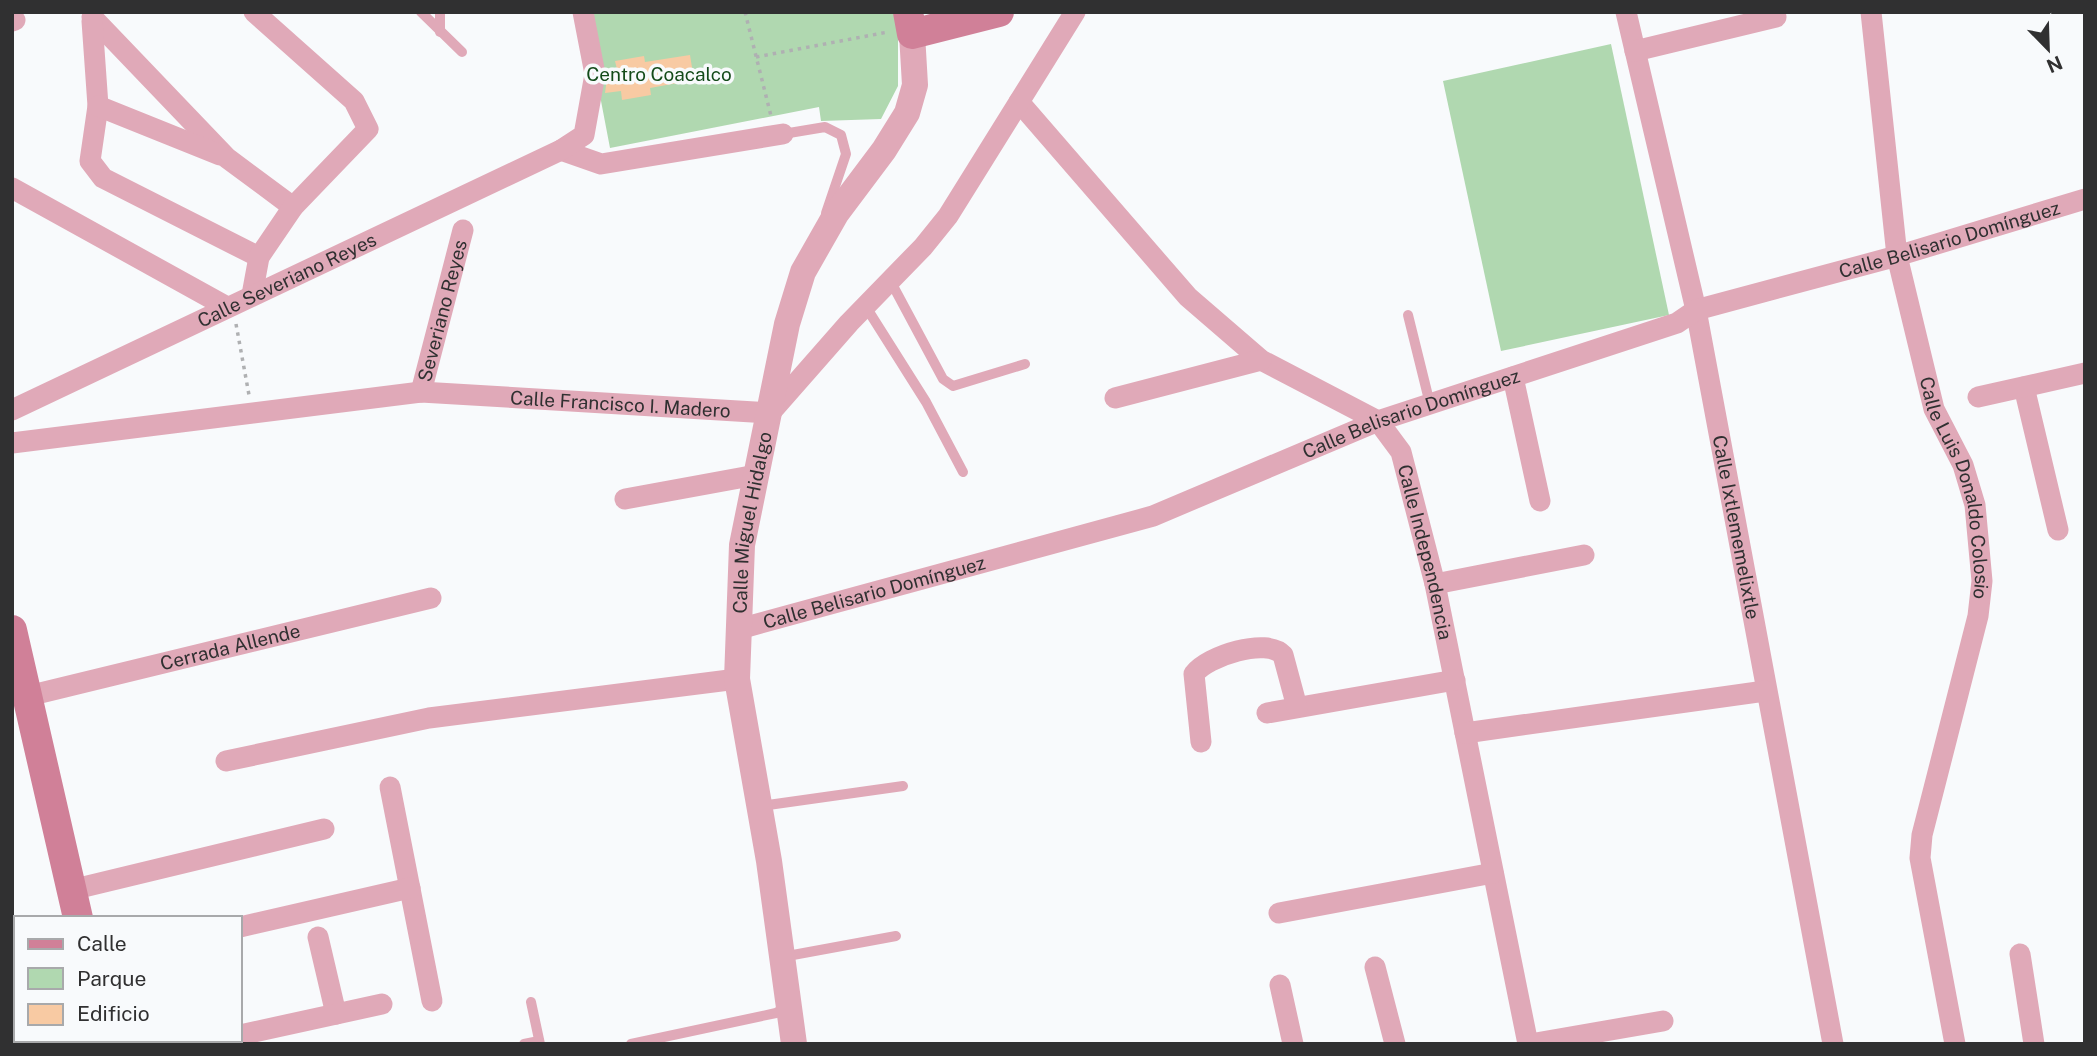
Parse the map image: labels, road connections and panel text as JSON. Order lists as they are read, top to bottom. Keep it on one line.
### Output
{"streets":{"street":["Calle Belisario Domínguez","Calle Severiano Reyes","Severiano Reyes","Calle Francisco I. Madero","Calle Luis Donaldo Colosio","Calle Miguel Hidalgo","Calle Ixtlememelixtle","Calle Independencia","Cerrada Allende"]},"crossings":[["Calle Belisario Domínguez","Calle Luis Donaldo Colosio"],["Calle Belisario Domínguez","Calle Miguel Hidalgo"],["Calle Belisario Domínguez","Calle Ixtlememelixtle"],["Calle Belisario Domínguez","Calle Independencia"],["Severiano Reyes","Calle Francisco I. Madero"],["Calle Francisco I. Madero","Calle Miguel Hidalgo"]],"parks":["Centro Coacalco"],"legend":["Calle","Parque","Edificio"],"north":"bottom right"}
